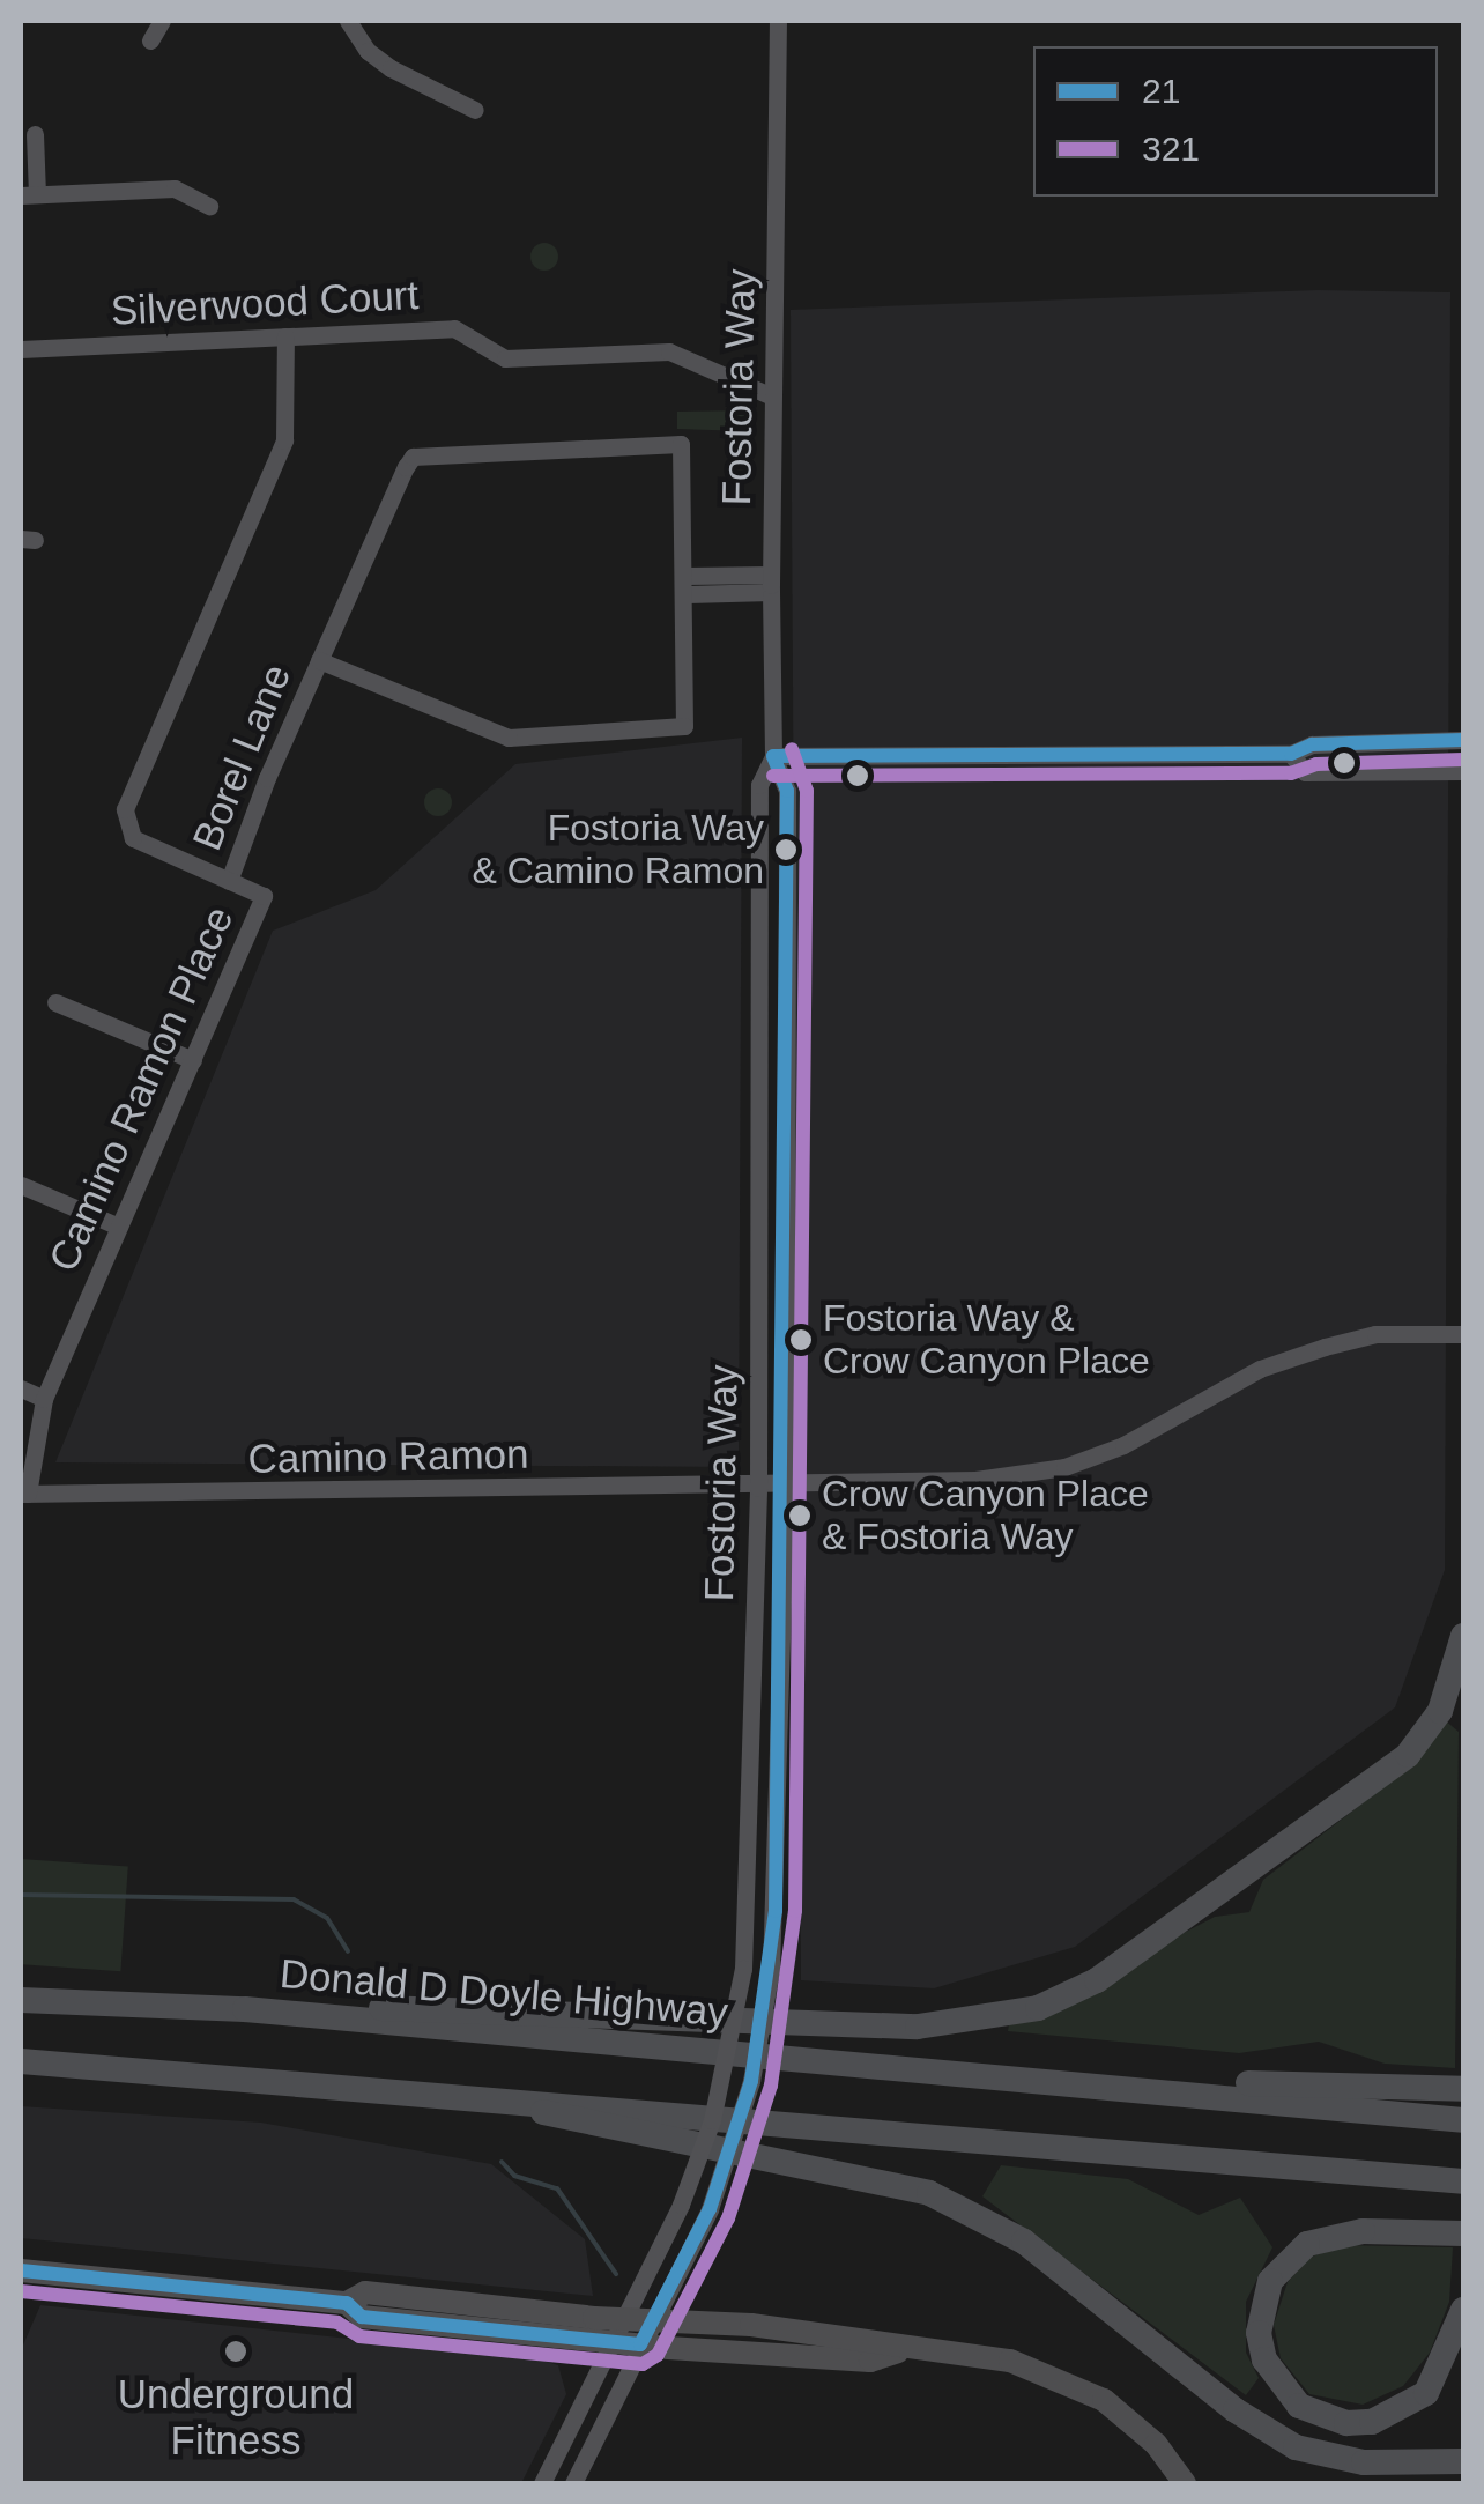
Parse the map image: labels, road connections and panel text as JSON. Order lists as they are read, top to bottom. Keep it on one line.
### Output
{"streets":{"highway":["Donald D Doyle Highway"],"street":["Silverwood Court","Fostoria Way","Borel Lane","Camino Ramon Place","Camino Ramon"]},"crossings":[["Silverwood Court","Fostoria Way"],["Silverwood Court","Camino Ramon Place"],["Fostoria Way","Camino Ramon"],["Borel Lane","Camino Ramon Place"],["Camino Ramon Place","Camino Ramon"]],"places":["Fostoria Way & Camino Ramon","Fostoria Way & Crow Canyon Place","Crow Canyon Place & Fostoria Way","Underground Fitness"],"lines":["transit line 21","transit line 321"],"legend":["21","321"]}
